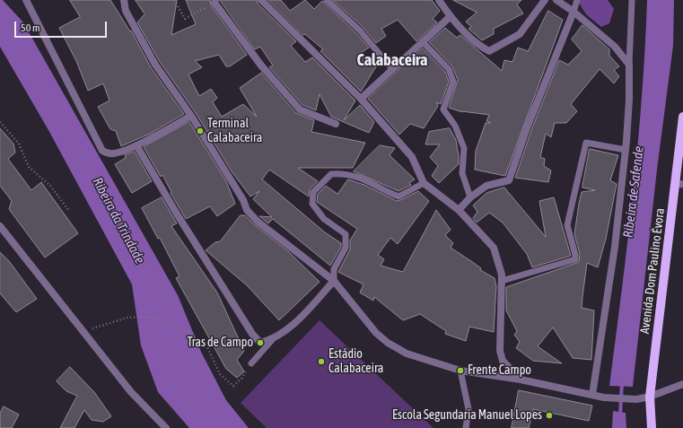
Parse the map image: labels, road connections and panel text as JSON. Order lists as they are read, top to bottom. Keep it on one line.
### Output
{"streets":{"main road":["Avenida Dom Paulino Évora"]},"districts":["Calabaceira"],"water":["Ribeira de Safende","Ribeira da Trindade"],"places":["Terminal Calabaceira","Tras de Campo","Estádio Calabaceira","Frente Campo","Escola Segundaria Manuel Lopes"],"scale_bar":"50 m"}
